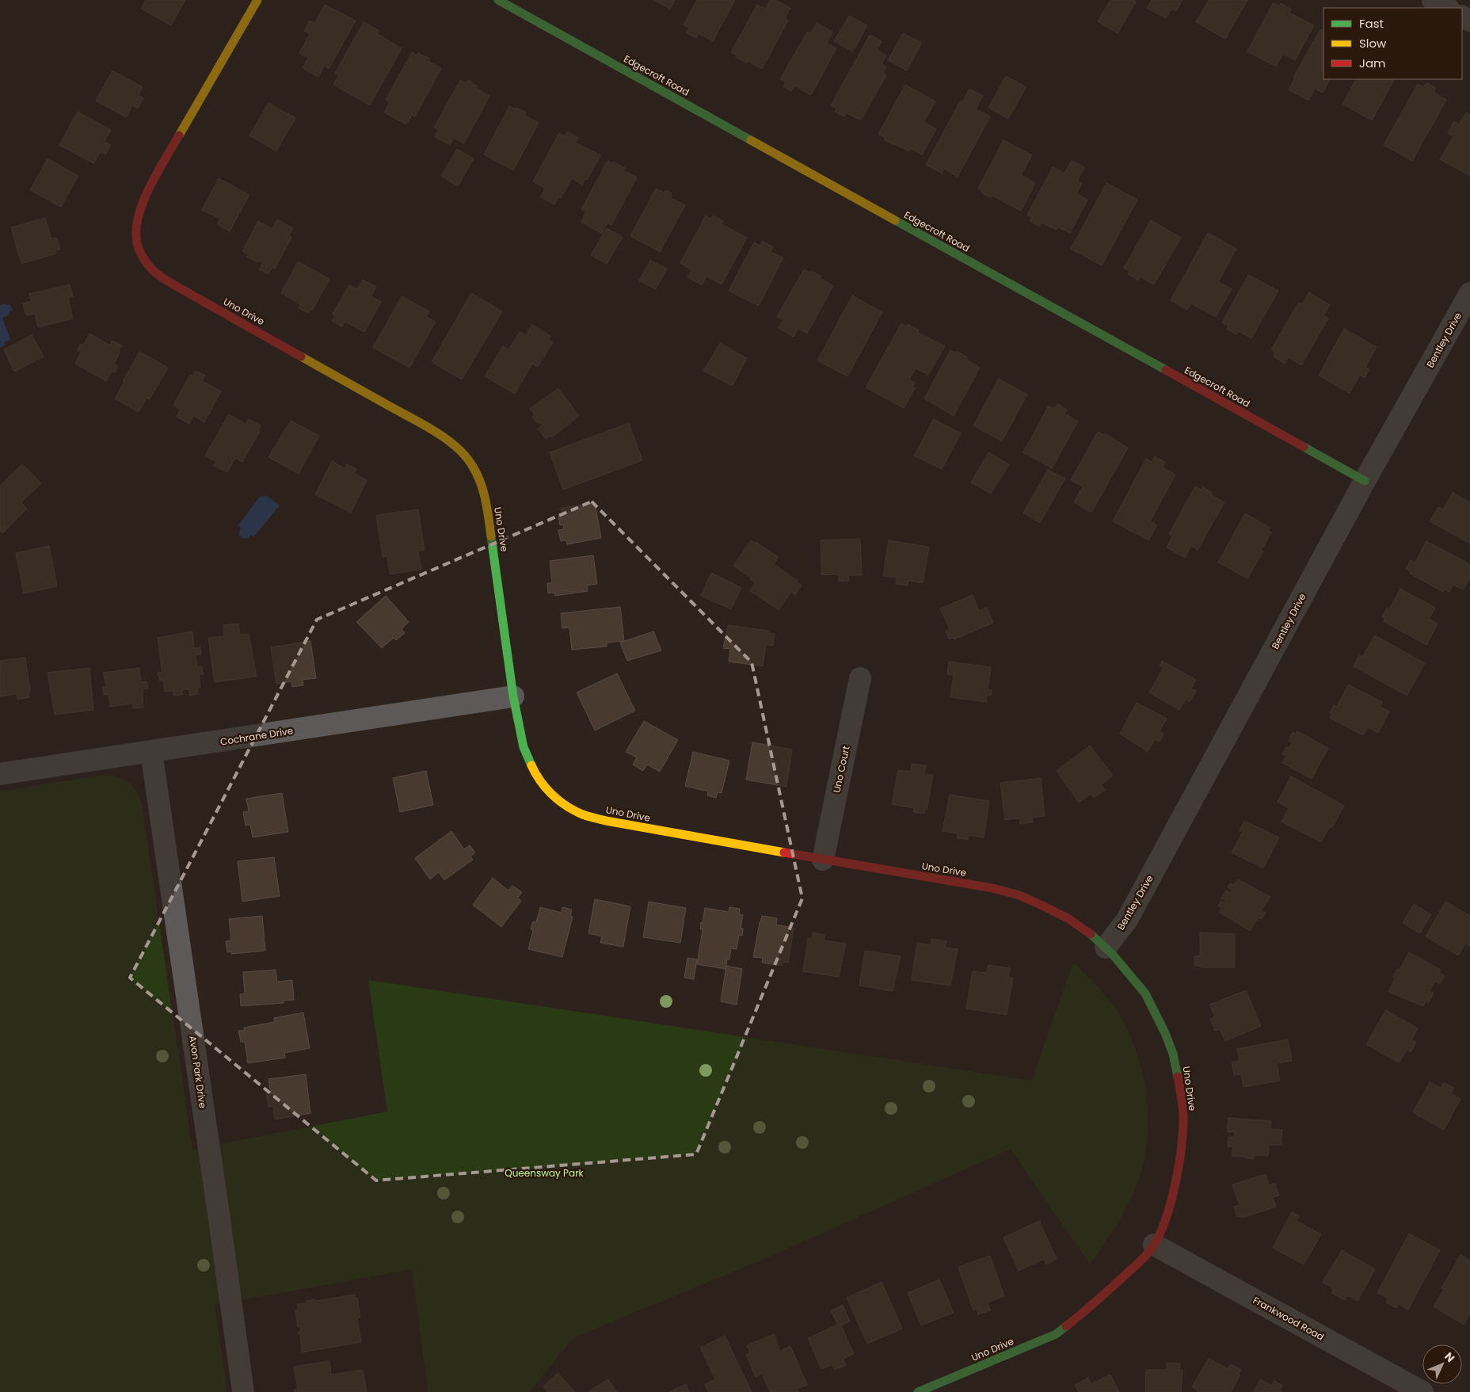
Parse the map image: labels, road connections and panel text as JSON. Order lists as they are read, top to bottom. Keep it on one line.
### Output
{"streets":{"street":["Edgecroft Road","Uno Drive","Bentley Drive","Cochrane Drive","Uno Court","Avon Park Drive","Frankwood Road"]},"crossings":[["Edgecroft Road","Bentley Drive"],["Uno Drive","Bentley Drive"],["Uno Drive","Cochrane Drive"],["Uno Drive","Uno Court"],["Uno Drive","Frankwood Road"],["Cochrane Drive","Avon Park Drive"]],"parks":["Queensway Park"],"legend":["Fast","Slow","Jam"],"north":"top right"}
